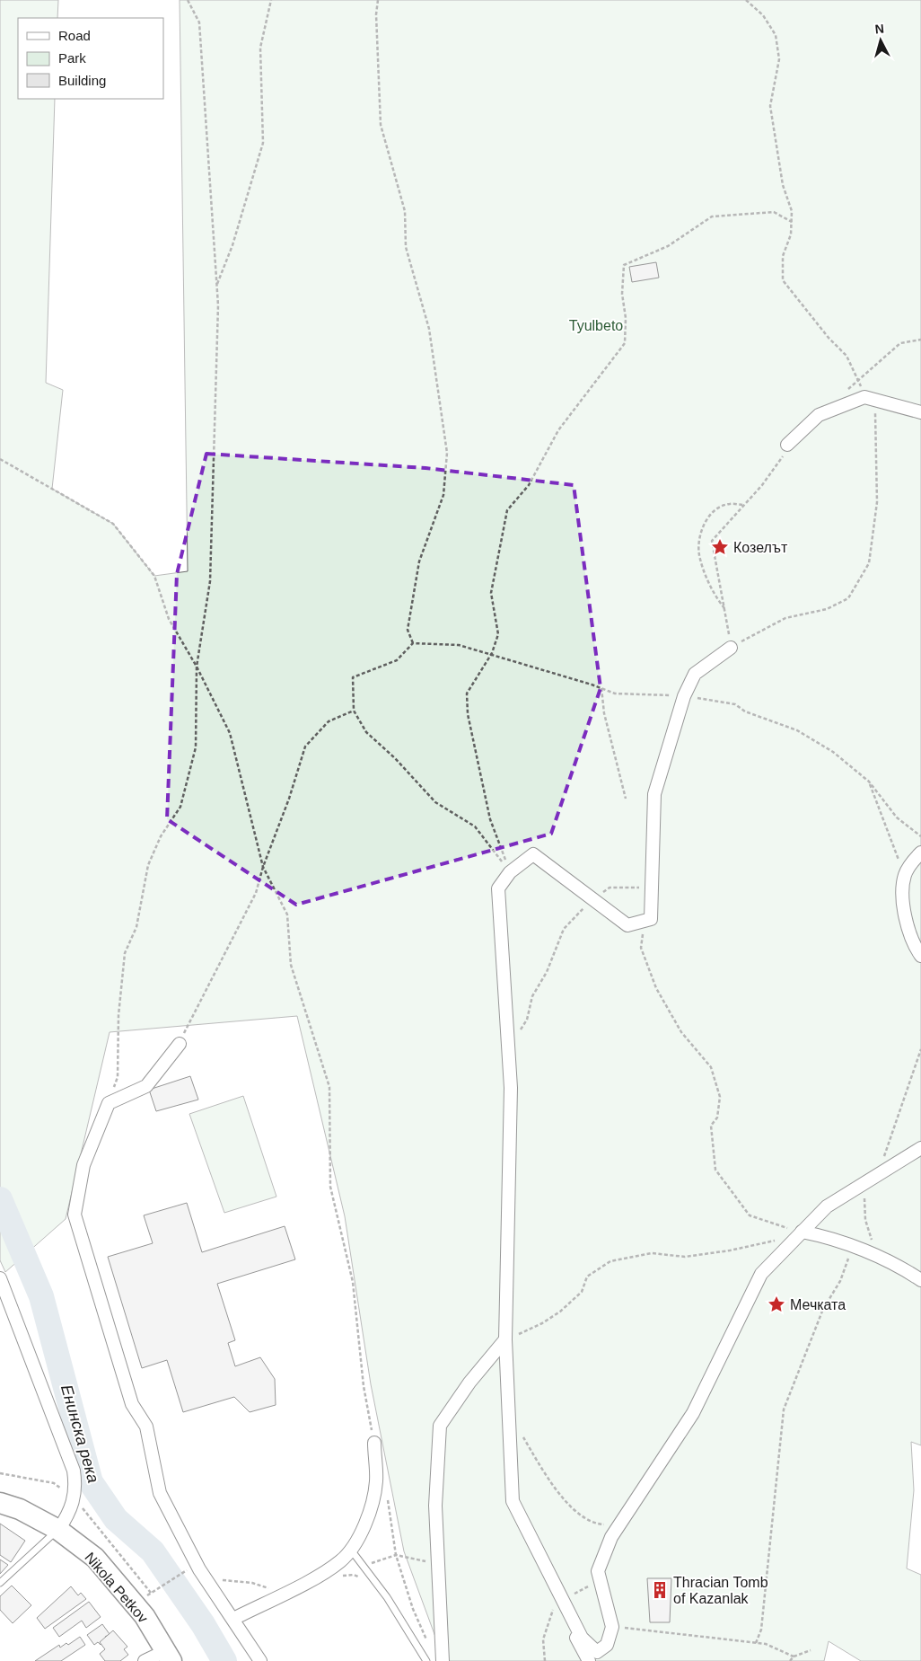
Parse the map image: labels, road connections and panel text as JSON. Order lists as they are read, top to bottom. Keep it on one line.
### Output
{"streets":{"main road":["Nikola Petkov"]},"water":["Енинска река"],"parks":["Tyulbeto"],"places":{"place":["Козелът","Мечката"],"building":["Thracian Tomb of Kazanlak"]},"legend":["Road","Park","Building"],"north":"top"}
